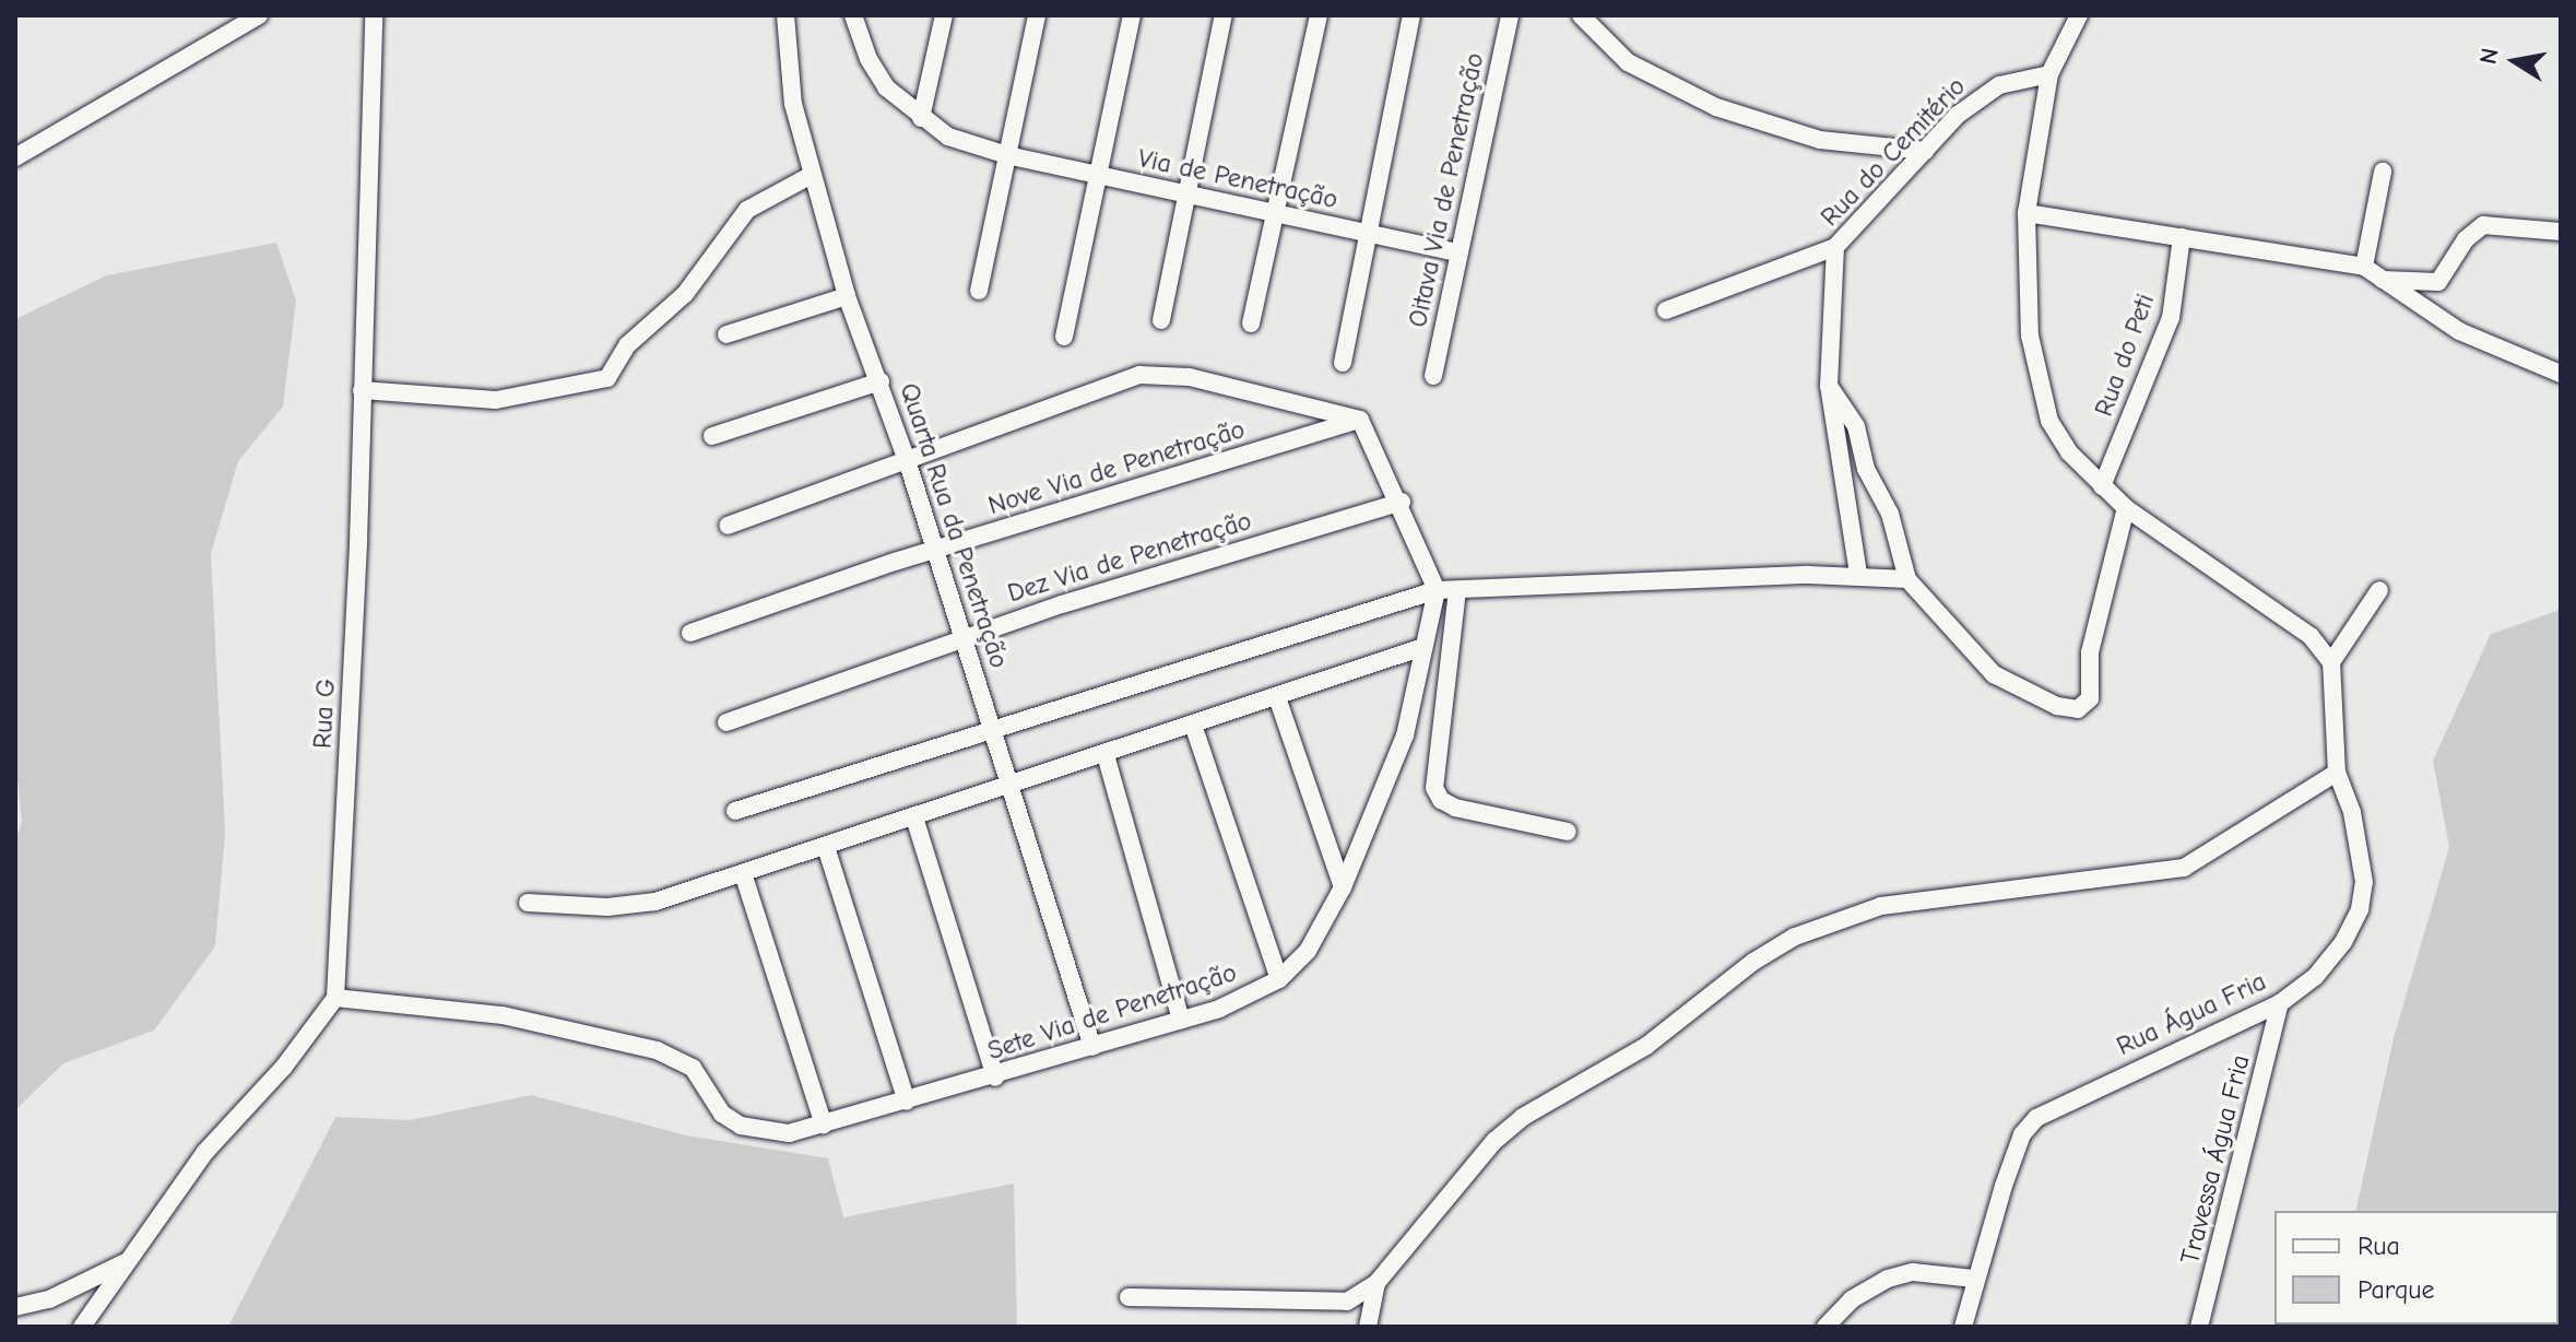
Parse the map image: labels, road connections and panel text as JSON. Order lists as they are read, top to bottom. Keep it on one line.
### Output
{"streets":{"street":["Rua do Cemitério","Via de Penetração","Oitava Via de Penetração","Rua do Peti","Nove Via de Penetração","Quarta Rua da Penetração","Dez Via de Penetração","Rua G","Sete Via de Penetração","Rua Água Fria","Travessa Água Fria"]},"crossings":[["Via de Penetração","Oitava Via de Penetração"],["Nove Via de Penetração","Quarta Rua da Penetração"],["Quarta Rua da Penetração","Dez Via de Penetração"],["Quarta Rua da Penetração","Sete Via de Penetração"],["Rua G","Sete Via de Penetração"],["Rua Água Fria","Travessa Água Fria"]],"legend":["Rua","Parque"],"north":"left"}
